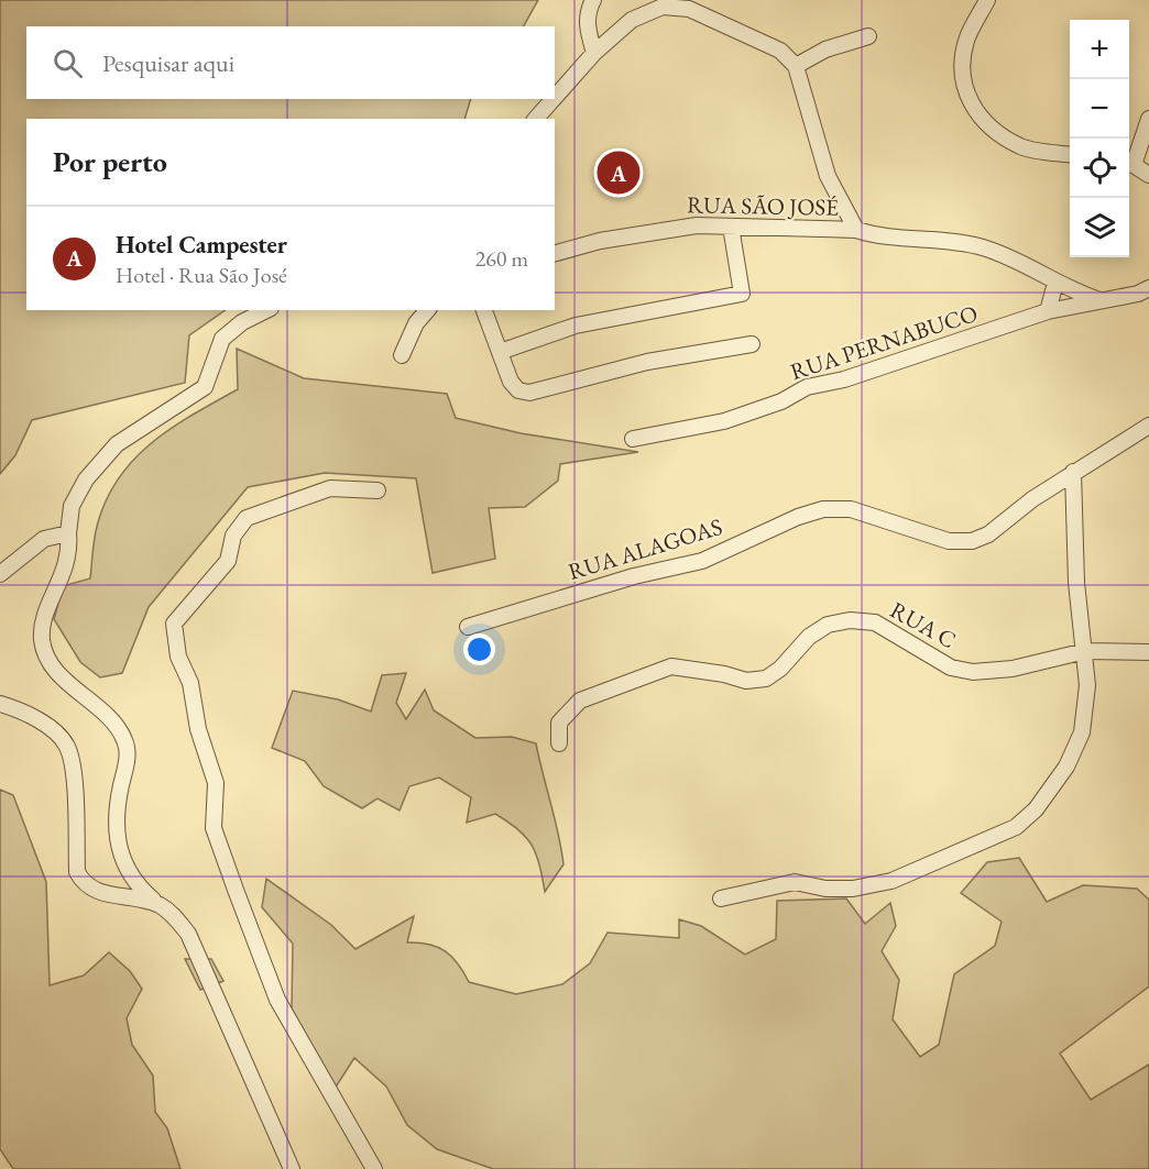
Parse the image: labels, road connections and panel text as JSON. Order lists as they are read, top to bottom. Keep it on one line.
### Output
{"streets":{"street":["RUA SÃO JOSÉ","RUA PERNABUCO","RUA ALAGOAS","RUA C"]},"crossings":[["RUA SÃO JOSÉ","RUA PERNABUCO"]],"page":{"map_buttons":["+","−"],"search":"Pesquisar aqui","heading":"Por perto","pins":"A","list":[{"mark":"A","name":"Hotel Campester","note":"Hotel · Rua São José","value":"260 m"}]}}
